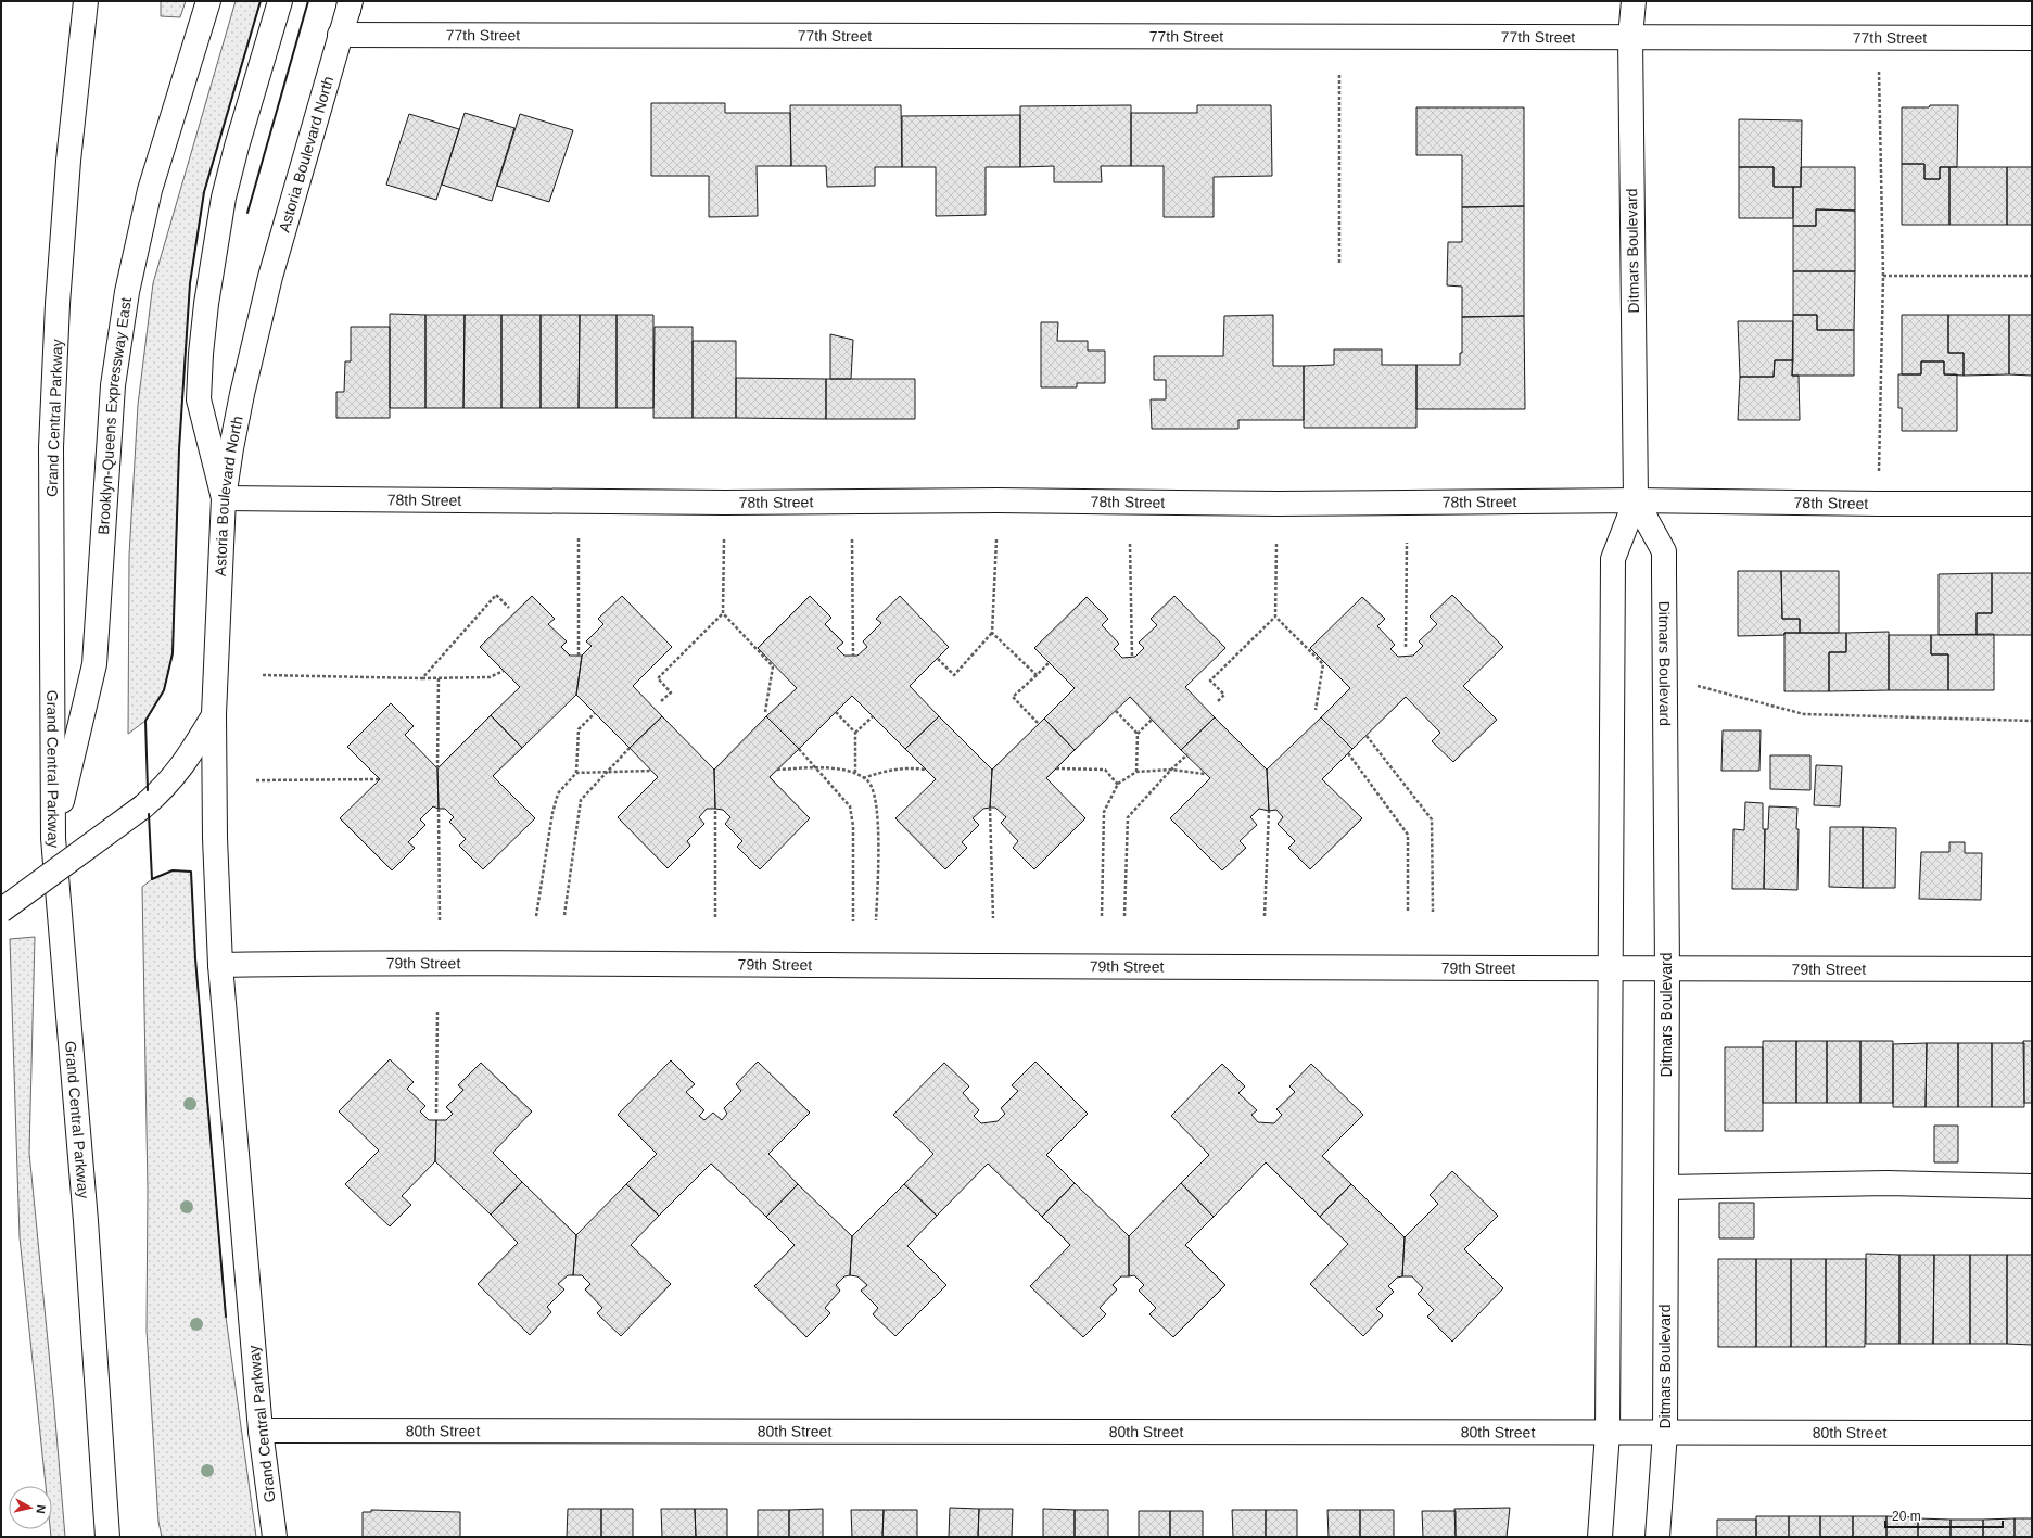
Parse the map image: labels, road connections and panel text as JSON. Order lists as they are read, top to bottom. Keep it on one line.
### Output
{"streets":{"main road":["77th Street","Astoria Boulevard North","Ditmars Boulevard","Brooklyn-Queens Expressway East","Grand Central Parkway","78th Street","79th Street","80th Street"]},"crossings":[["77th Street","Astoria Boulevard North"],["77th Street","Ditmars Boulevard"],["Astoria Boulevard North","Grand Central Parkway"],["Astoria Boulevard North","78th Street"],["Ditmars Boulevard","78th Street"],["Ditmars Boulevard","79th Street"],["Ditmars Boulevard","80th Street"],["Brooklyn-Queens Expressway East","Grand Central Parkway"],["Grand Central Parkway","79th Street"],["Grand Central Parkway","80th Street"]],"scale_bar":"20 m","north":"right"}
